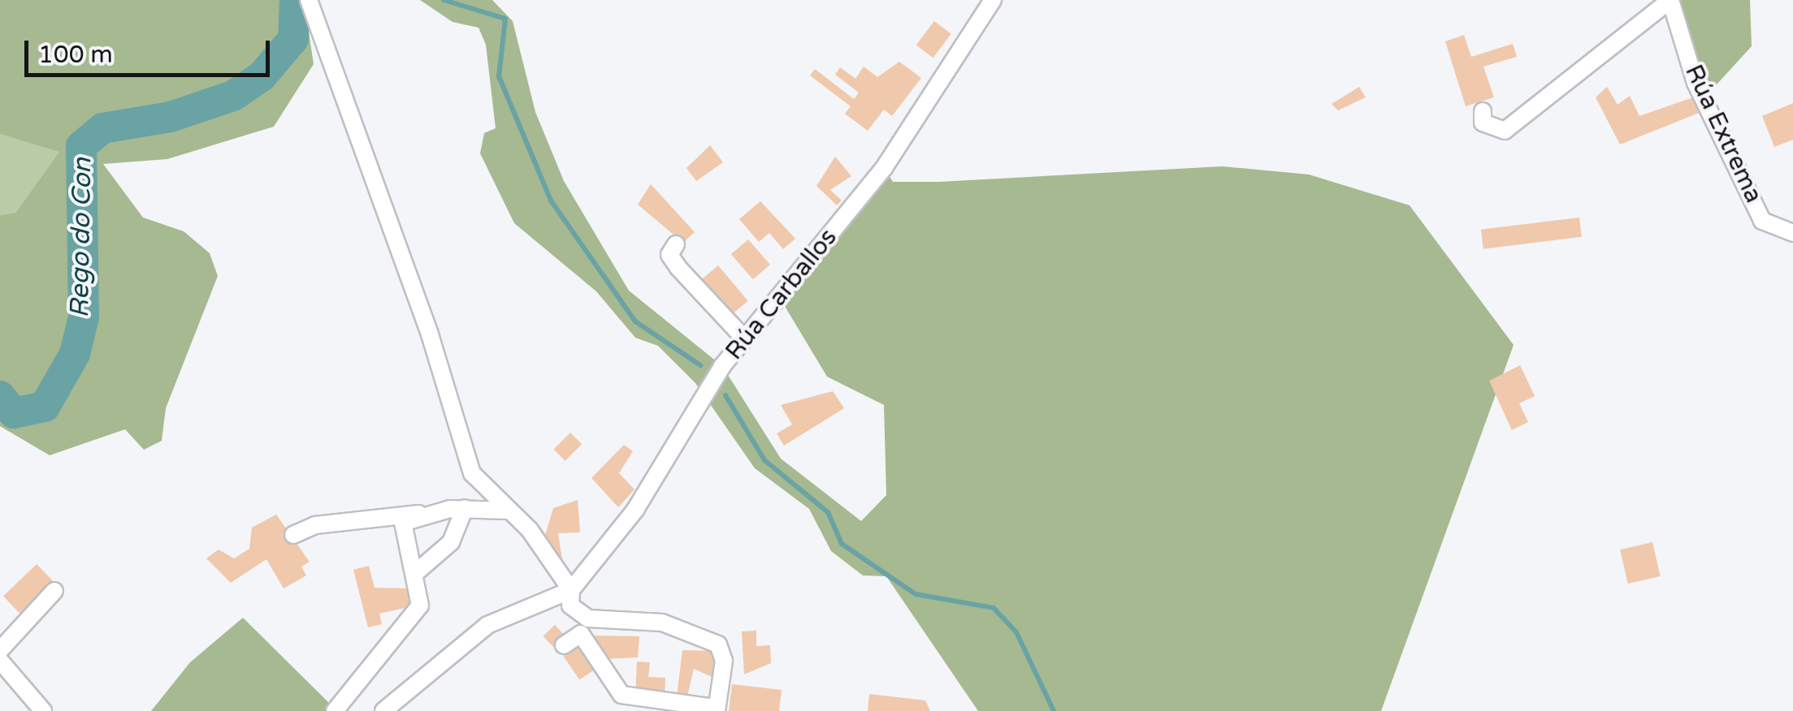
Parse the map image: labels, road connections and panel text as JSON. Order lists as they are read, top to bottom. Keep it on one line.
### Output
{"streets":{"street":["Rúa Extrema","Rúa Carballos"]},"water":["Rego do Con"],"scale_bar":"100 m"}
